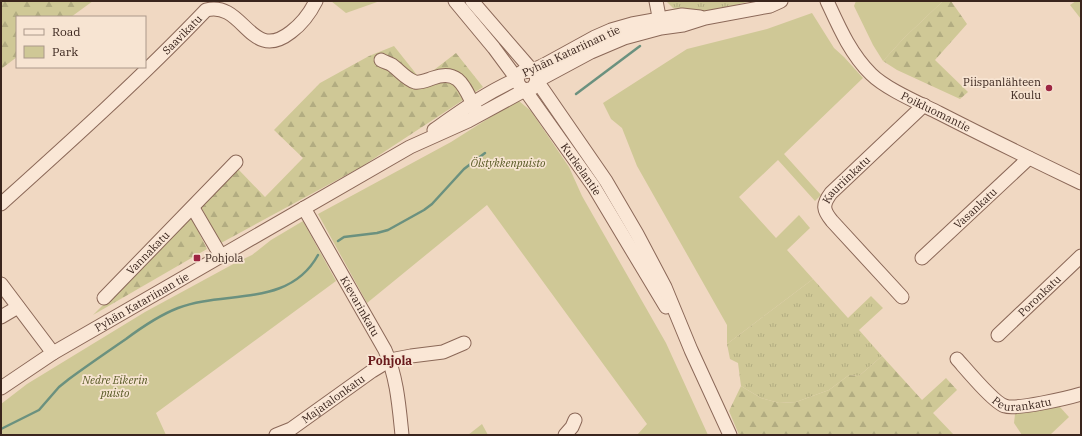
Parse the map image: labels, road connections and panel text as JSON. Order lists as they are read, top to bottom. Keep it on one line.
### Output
{"streets":{"street":["Saavikatu","Pyhän Katariinan tie","Poikluomantie","Kurkelantie","Kauriinkatu","Vasankatu","Vannakatu","Poronkatu","Kievarinkatu","Peurankatu","Majatalonkatu"]},"crossings":[["Pyhän Katariinan tie","Kurkelantie"],["Pyhän Katariinan tie","Kievarinkatu"],["Poikluomantie","Kauriinkatu"],["Poikluomantie","Vasankatu"],["Kievarinkatu","Majatalonkatu"]],"districts":["Pohjola"],"parks":["Ölstykkenpuisto","Nedre Eikerin puisto"],"places":{"other":["Piispanlähteen Koulu"],"transit":["Pohjola"]},"legend":["Road","Park"]}
